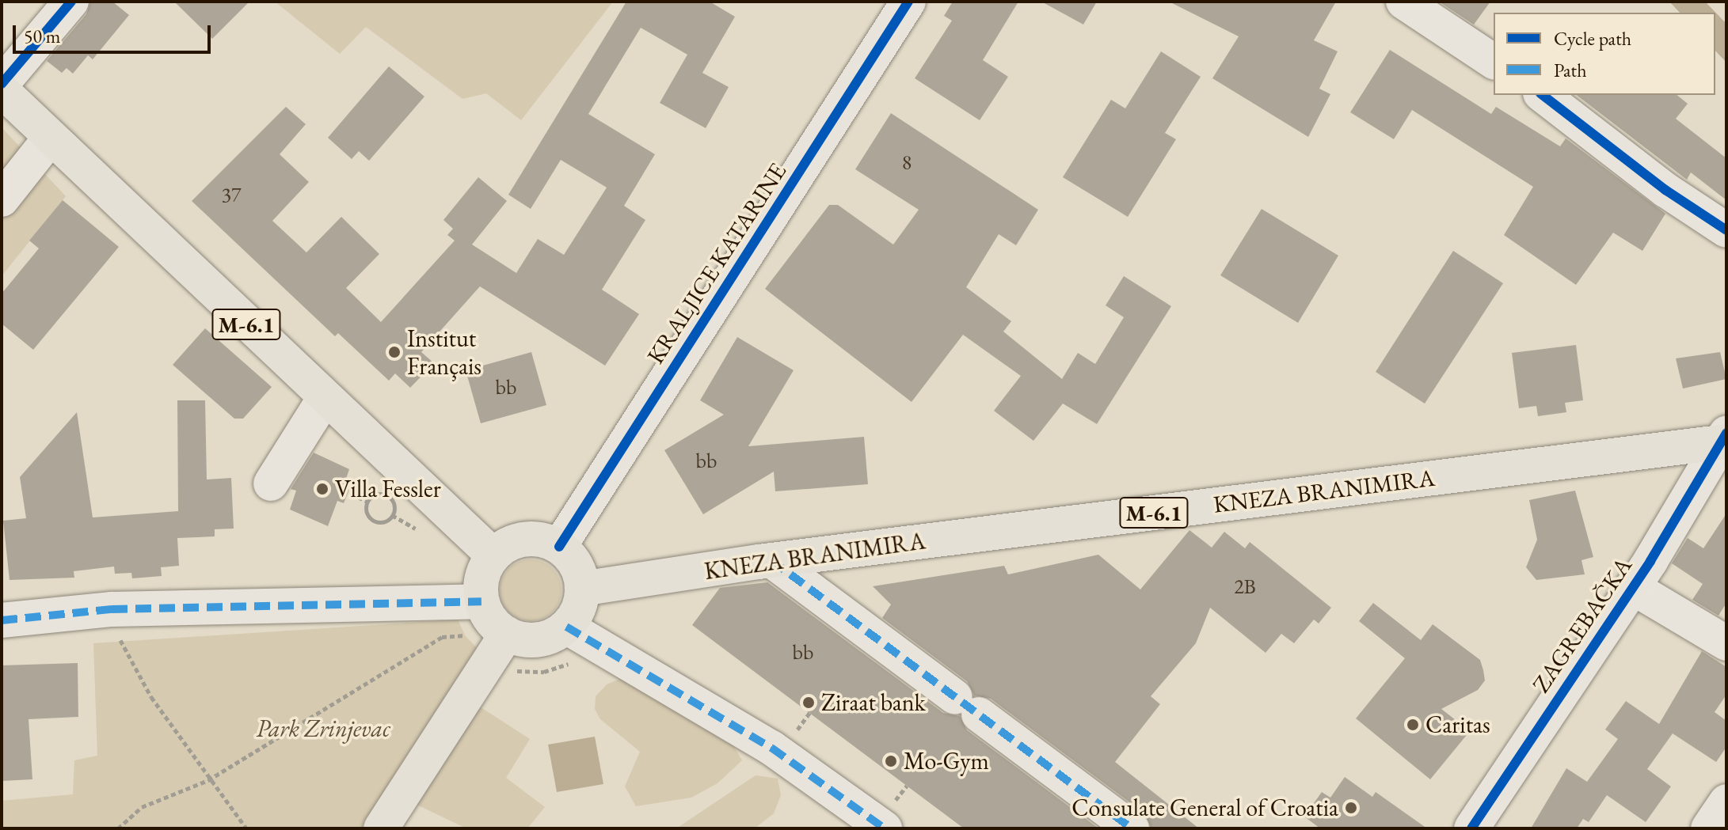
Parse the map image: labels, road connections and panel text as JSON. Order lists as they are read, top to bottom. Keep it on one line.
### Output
{"streets":{"main road":["M-6.1","KNEZA BRANIMIRA"],"street":["KRALJICE KATARINE","ZAGREBAČKA"]},"crossings":[["KRALJICE KATARINE","M-6.1"],["KRALJICE KATARINE","KNEZA BRANIMIRA"],["M-6.1","KNEZA BRANIMIRA"],["KNEZA BRANIMIRA","ZAGREBAČKA"]],"parks":["Park Zrinjevac"],"places":["Institut Français","Villa Fessler","Ziraat bank","Caritas","Mo-Gym","Consulate General of Croatia"],"house_numbers":["8","37","bb","bb","2B","bb"],"legend":["Cycle path","Path"],"scale_bar":"50 m"}
